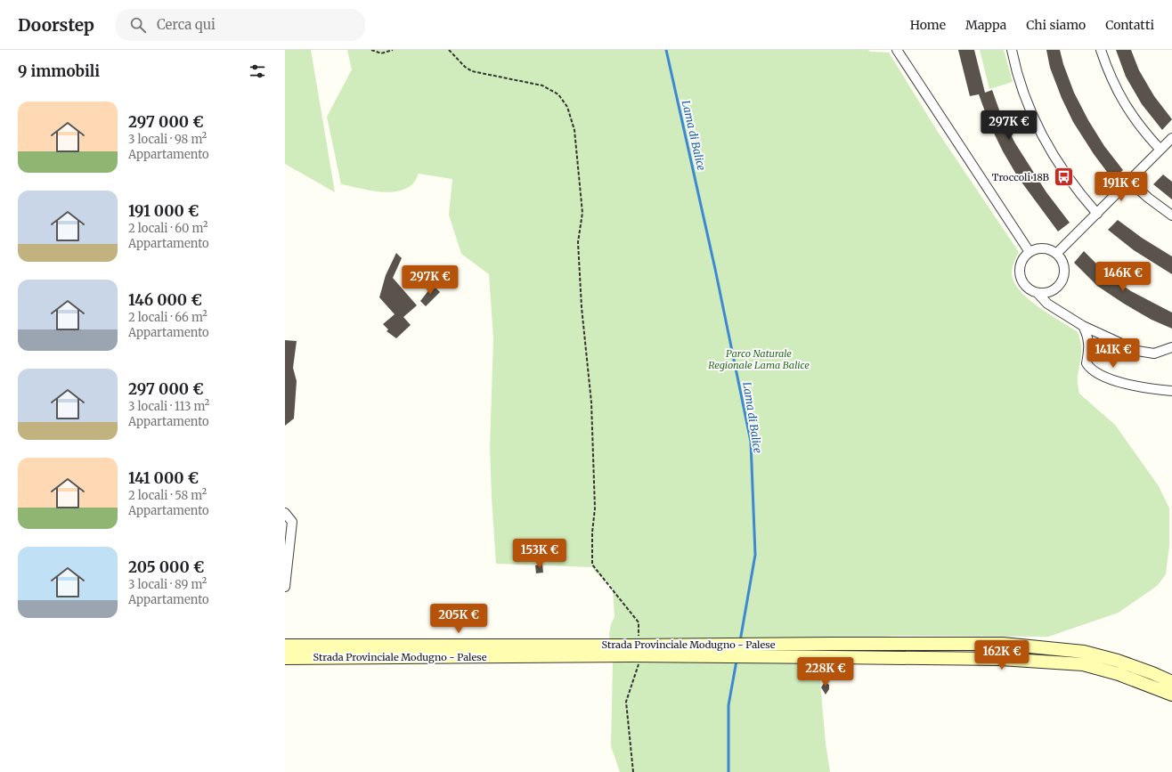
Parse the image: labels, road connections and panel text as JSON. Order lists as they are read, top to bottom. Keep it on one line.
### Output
{"streets":{"main road":["Strada Provinciale Modugno - Palese"]},"water":["Lama di Balice"],"parks":["Parco Naturale Regionale Lama Balice"],"places":{"bus stop":["Troccoli 18B"]},"page":{"header":"Doorstep","search":"Cerca qui","nav":["Home","Mappa","Chi siamo","Contatti"],"heading":"9 immobili","list":[{"name":"297 000 €","note":"3 locali · 98 m² · Appartamento"},{"name":"191 000 €","note":"2 locali · 60 m² · Appartamento"},{"name":"146 000 €","note":"2 locali · 66 m² · Appartamento"},{"name":"297 000 €","note":"3 locali · 113 m² · Appartamento"},{"name":"141 000 €","note":"2 locali · 58 m² · Appartamento"},{"name":"205 000 €","note":"3 locali · 89 m² · Appartamento"}],"price":["297K €","191K €","146K €","297K €","141K €","153K €","205K €","162K €","228K €"]}}
